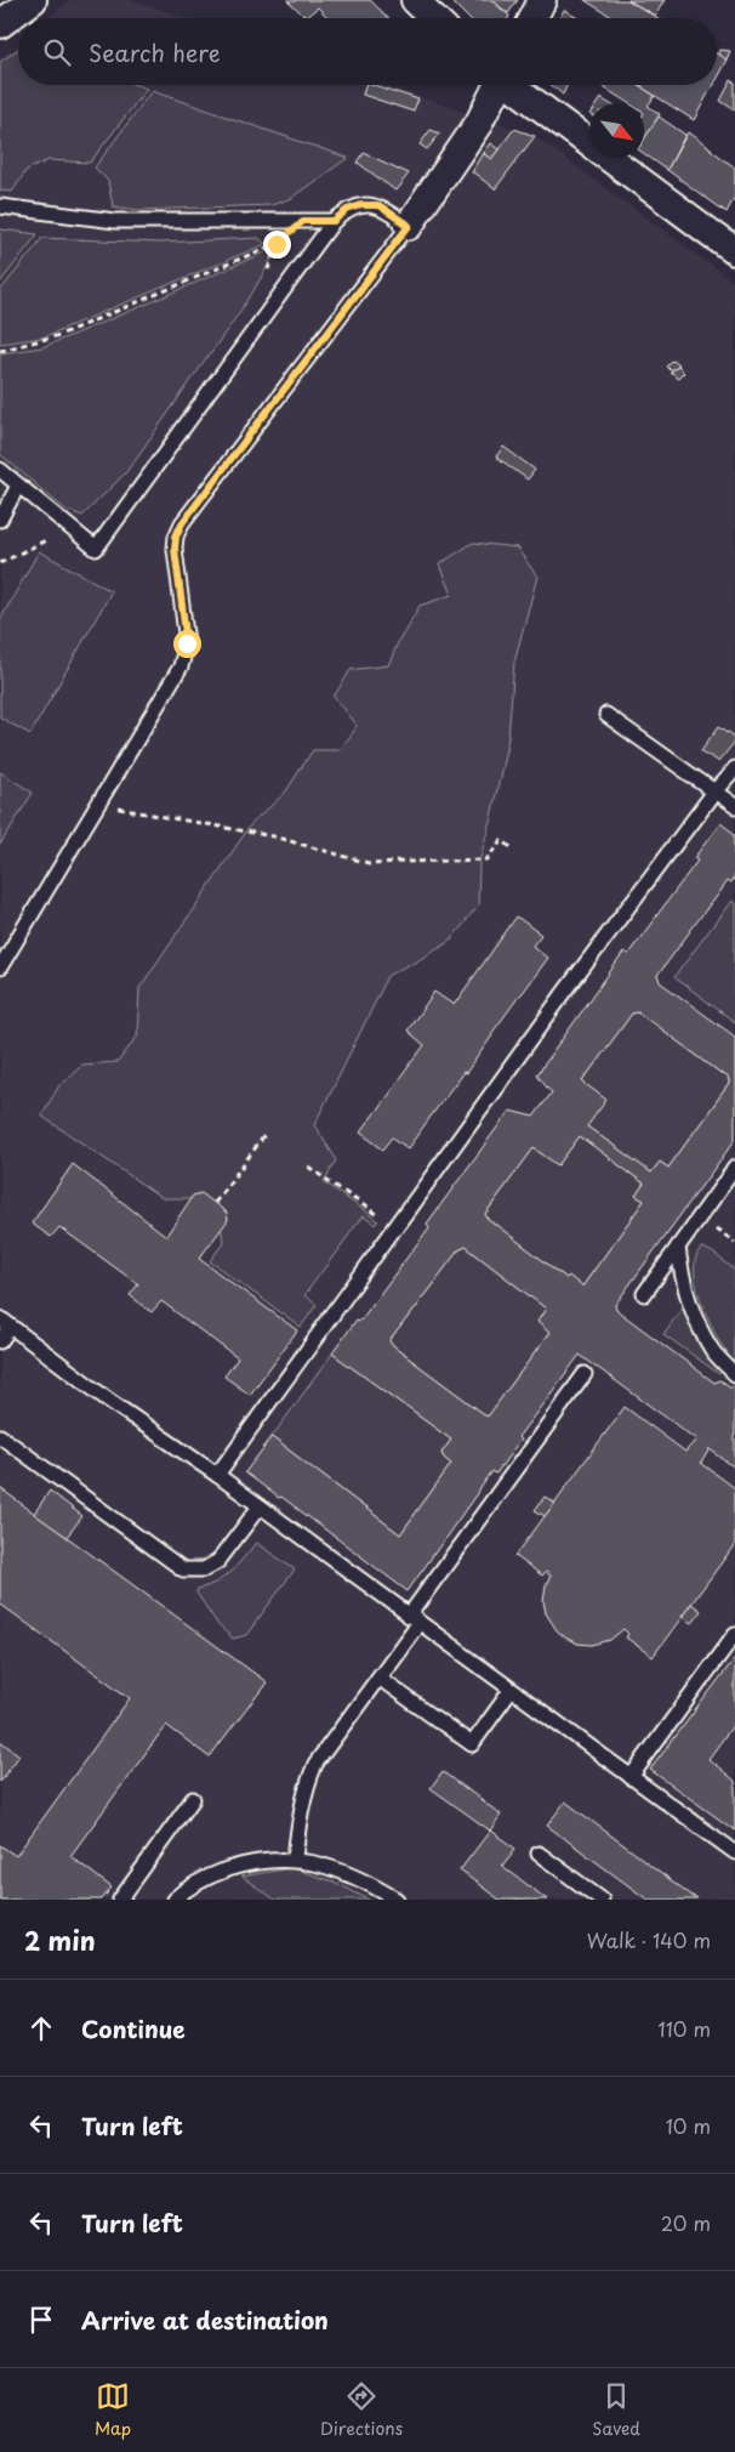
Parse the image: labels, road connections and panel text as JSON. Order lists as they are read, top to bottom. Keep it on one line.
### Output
{"north":"bottom right","page":{"search":"Search here","heading":["2 min","Walk · 140 m"],"list":[["Continue","110 m"],["Turn left","10 m"],["Turn left","20 m"],"Arrive at destination"],"nav":["Map","Directions","Saved"]}}
